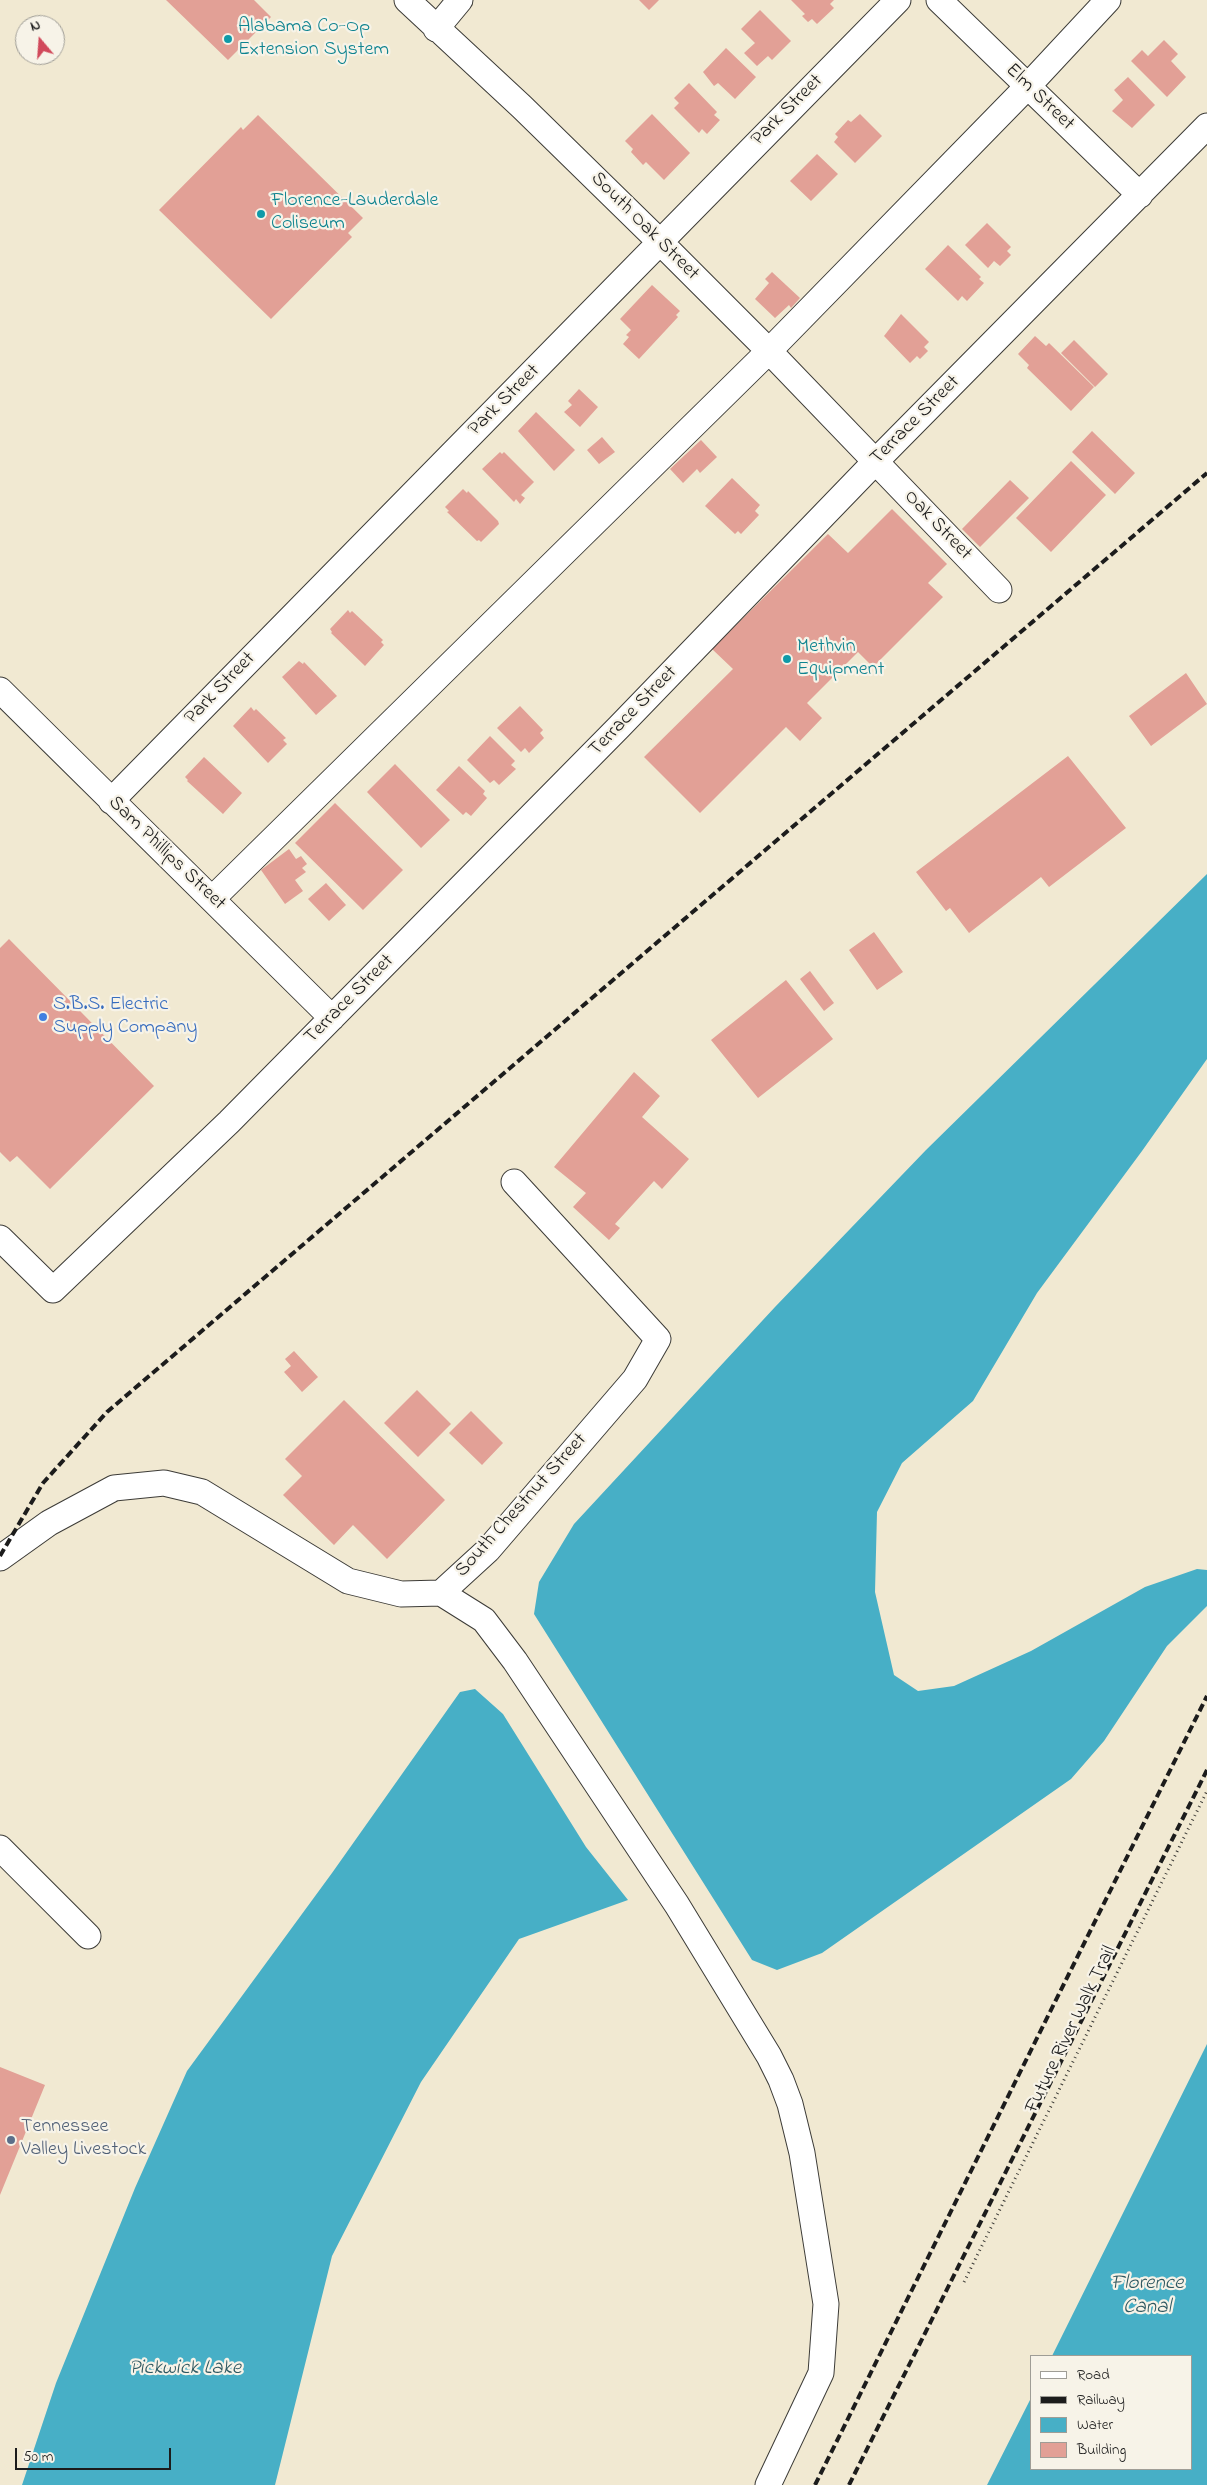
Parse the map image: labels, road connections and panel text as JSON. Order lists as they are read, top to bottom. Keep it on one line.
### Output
{"streets":{"street":["Elm Street","Park Street","South Oak Street","Terrace Street","Oak Street","Sam Phillips Street","South Chestnut Street"],"path":["Future River Walk Trail"]},"crossings":[["Elm Street","Terrace Street"],["Park Street","South Oak Street"],["Park Street","Sam Phillips Street"],["South Oak Street","Terrace Street"],["South Oak Street","Oak Street"],["Terrace Street","Oak Street"],["Terrace Street","Sam Phillips Street"]],"water":["Florence Canal","Pickwick Lake"],"places":["Alabama Co-Op Extension System","Florence-Lauderdale Coliseum","Methvin Equipment","S.B.S. Electric Supply Company","Tennessee Valley Livestock"],"legend":["Road","Railway","Water","Building"],"scale_bar":"50 m","north":"top"}
